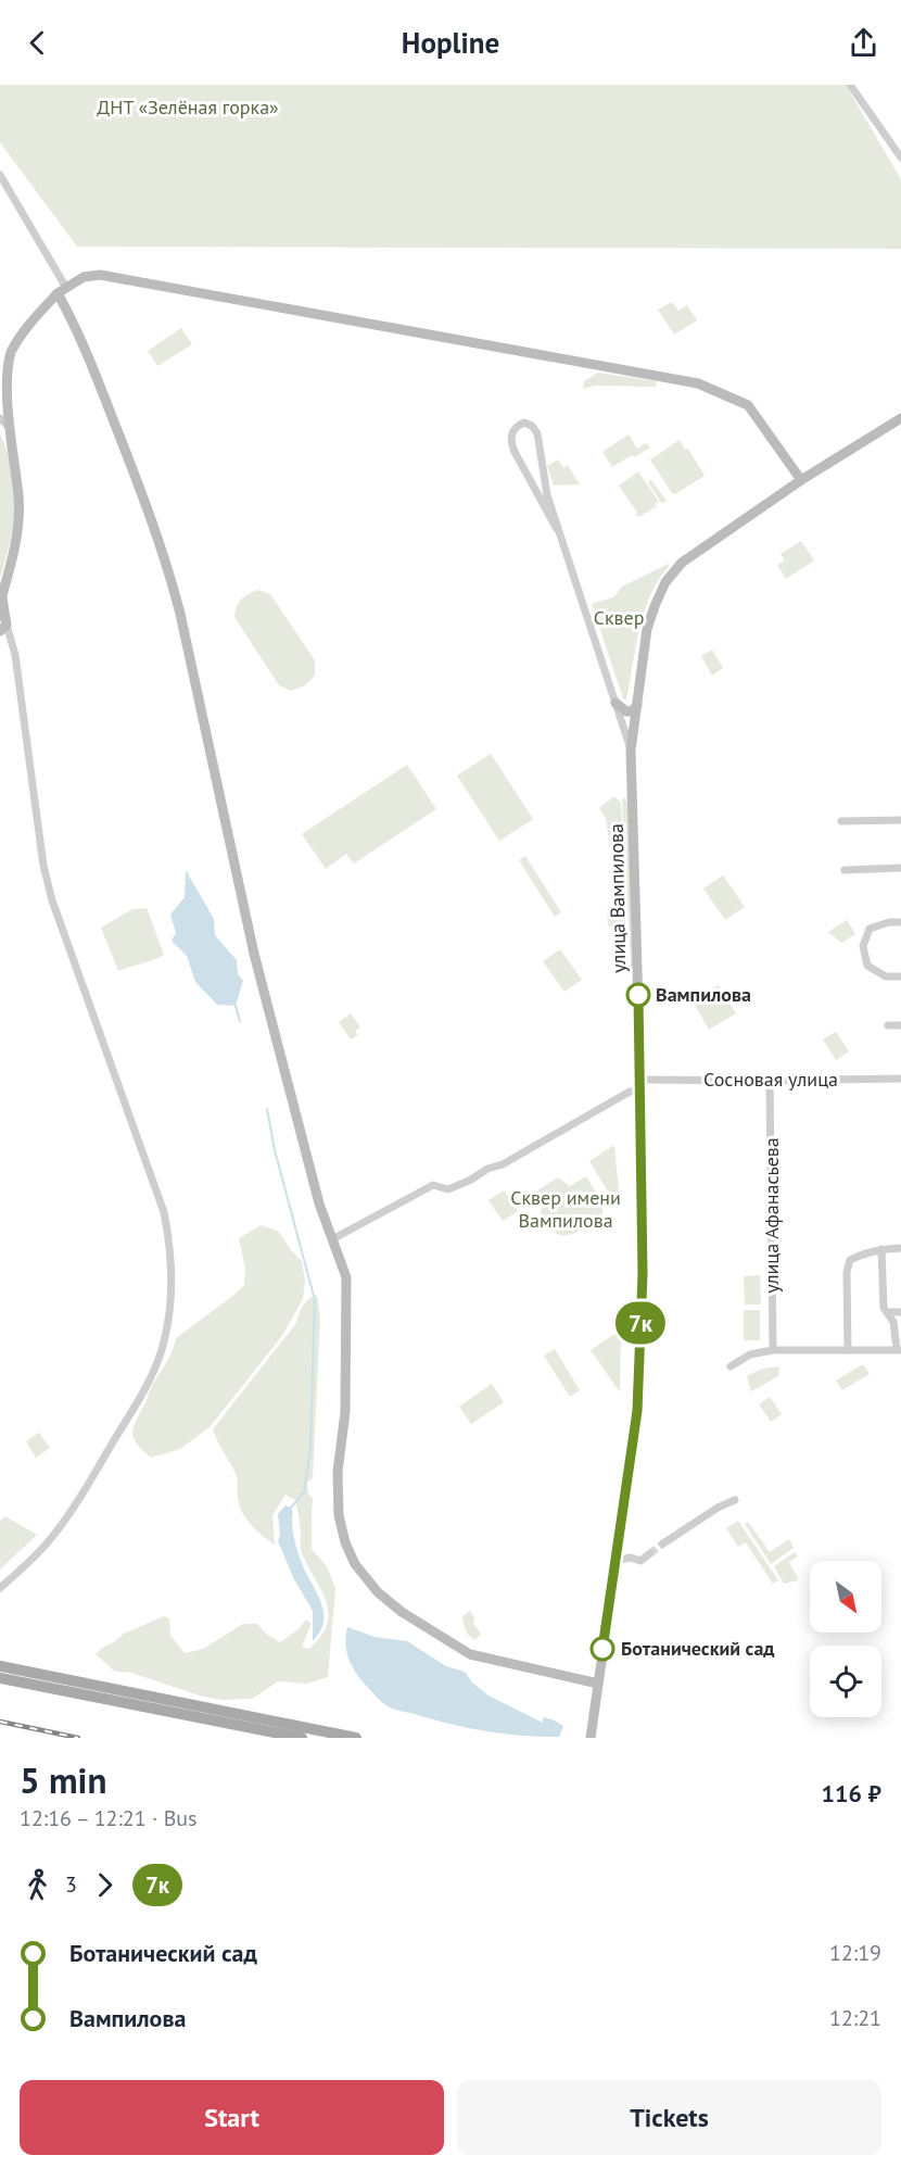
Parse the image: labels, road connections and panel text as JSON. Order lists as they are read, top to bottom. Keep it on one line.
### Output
{"streets":{"street":["улица Вампилова","Сосновая улица","улица Афанасьева"]},"crossings":[["улица Вампилова","Сосновая улица"],["Сосновая улица","улица Афанасьева"]],"parks":["ДНТ «Зелёная горка»","Сквер","Сквер имени Вампилова"],"places":["Вампилова","Ботанический сад"],"lines":["bus line 7к"],"north":"bottom right","page":{"header":"Hopline","on_map":"7к","heading":["5 min","12:16 – 12:21 · Bus","116 ₽"],"legs":["3","7к"],"list":[{"name":"Ботанический сад","value":"12:19"},{"name":"Вампилова","value":"12:21"}],"buttons":["Start","Tickets"]}}
